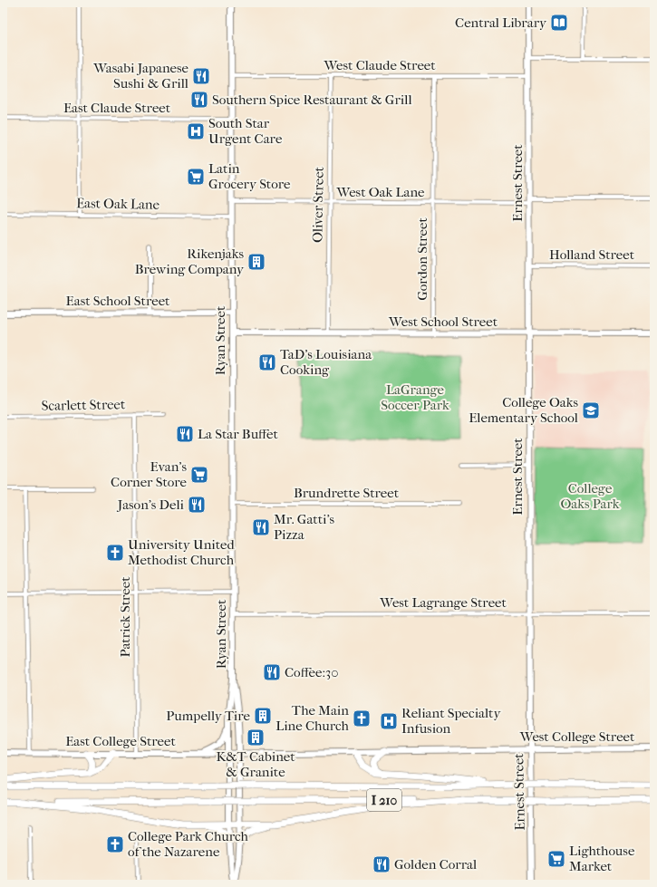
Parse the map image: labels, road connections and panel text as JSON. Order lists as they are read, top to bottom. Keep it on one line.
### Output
{"streets":{"highway":["I 210"],"street":["West Claude Street","East Claude Street","Ernest Street","West Oak Lane","East Oak Lane","Oliver Street","Holland Street","Gordon Street","East School Street","West School Street","Ryan Street","Scarlett Street","Brundrette Street","West Lagrange Street","Patrick Street","West College Street","East College Street"]},"crossings":[["West Claude Street","Ernest Street"],["West Claude Street","Oliver Street"],["West Claude Street","Gordon Street"],["West Claude Street","Ryan Street"],["East Claude Street","Ryan Street"],["Ernest Street","West Oak Lane"],["Ernest Street","Holland Street"],["Ernest Street","West School Street"],["Ernest Street","West Lagrange Street"],["Ernest Street","West College Street"],["West Oak Lane","Oliver Street"],["West Oak Lane","Gordon Street"],["West Oak Lane","Ryan Street"],["East Oak Lane","Ryan Street"],["Oliver Street","West School Street"],["Gordon Street","West School Street"],["East School Street","Ryan Street"],["West School Street","Ryan Street"],["Ryan Street","Brundrette Street"],["Ryan Street","West Lagrange Street"],["Ryan Street","West College Street"],["Ryan Street","East College Street"],["Scarlett Street","Patrick Street"],["Patrick Street","East College Street"],["West College Street","East College Street"]],"parks":["LaGrange Soccer Park","College Oaks Park"],"places":{"library":["Central Library"],"restaurant":["Wasabi Japanese Sushi & Grill","Southern Spice Restaurant & Grill","TaD's Louisiana Cooking","La Star Buffet","Jason's Deli","Mr. Gatti's Pizza","Coffee:30","Golden Corral"],"hospital":["South Star Urgent Care","Reliant Specialty Infusion"],"supermarket":["Latin Grocery Store","Evan's Corner Store","Lighthouse Market"],"building":["Rikenjaks Brewing Company","Pumpelly Tire","K&T Cabinet & Granite"],"school or university":["College Oaks Elementary School"],"church":["University United Methodist Church","The Main Line Church","College Park Church of the Nazarene"]}}
